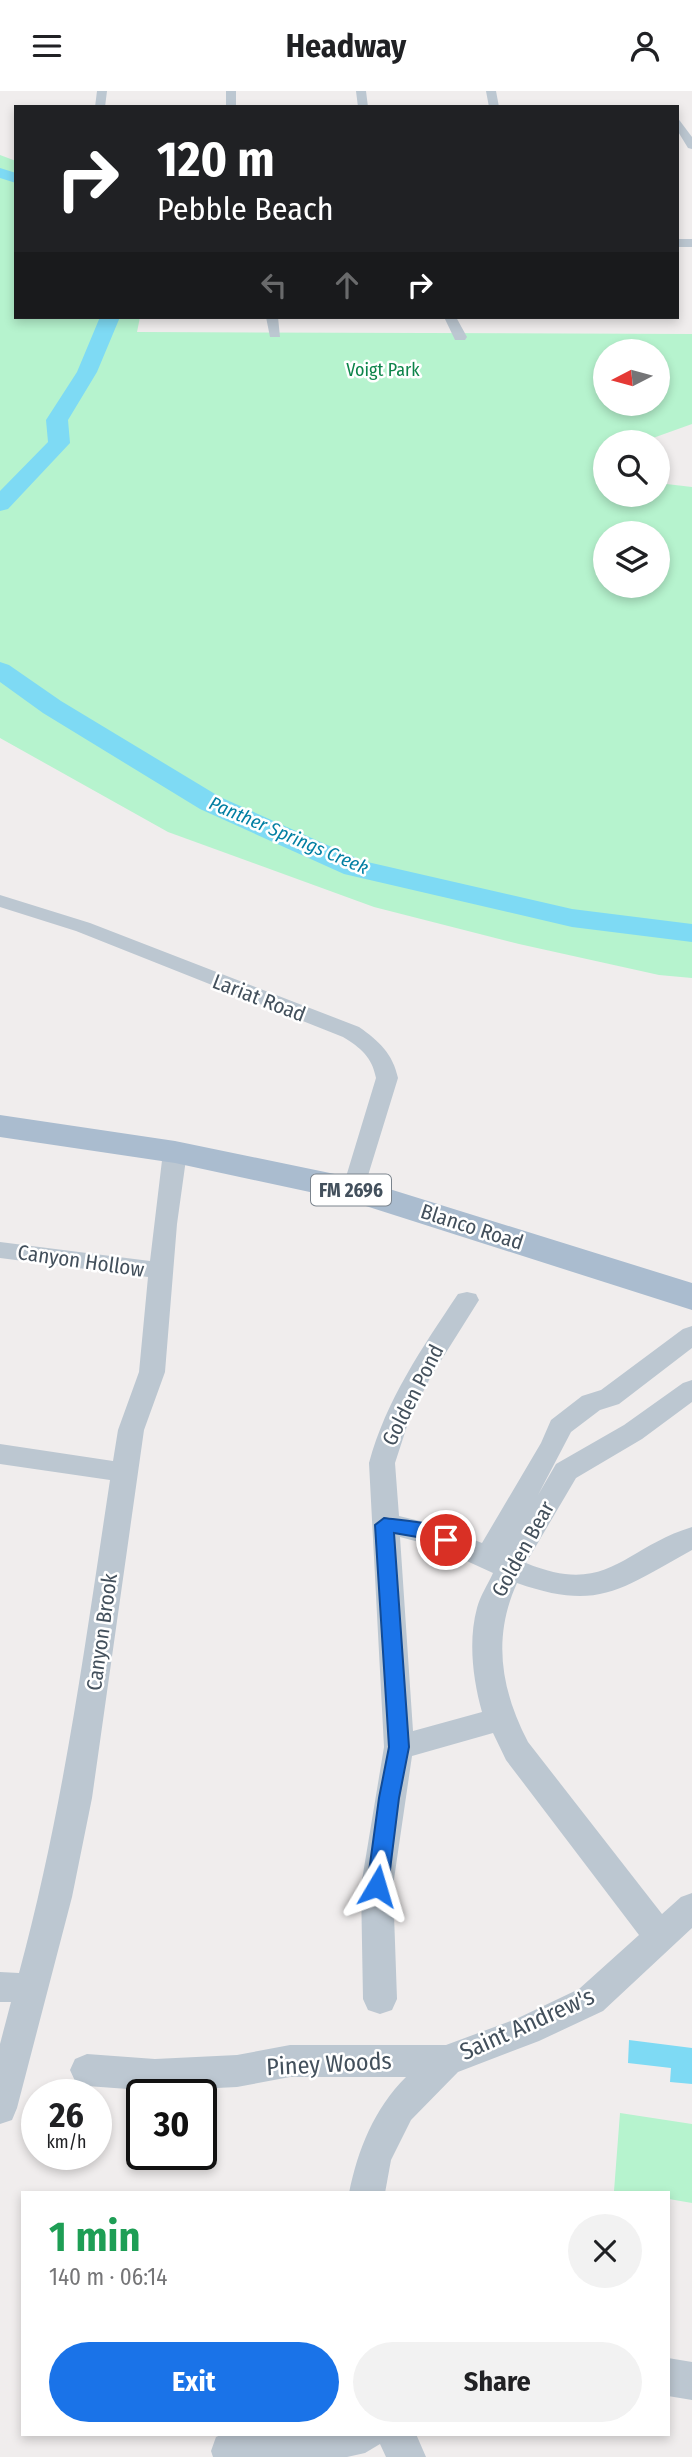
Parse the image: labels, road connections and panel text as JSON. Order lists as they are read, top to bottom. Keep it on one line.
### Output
{"streets":{"main road":["FM 2696","Blanco Road"],"street":["Lariat Road","Canyon Hollow","Golden Pond","Golden Bear","Canyon Brook","Saint Andrew's","Piney Woods"]},"crossings":[["Lariat Road","Blanco Road"],["Blanco Road","Canyon Brook"],["Canyon Hollow","Canyon Brook"],["Golden Bear","Saint Andrew's"],["Saint Andrew's","Piney Woods"]],"water":["Panther Springs Creek"],"parks":["Voigt Park"],"north":"left","page":{"header":"Headway","turn":["120 m","Pebble Beach"],"speed":"26 km/h","limit":"30","heading":["1 min","140 m · 06:14"],"buttons":["Exit","Share"]}}
